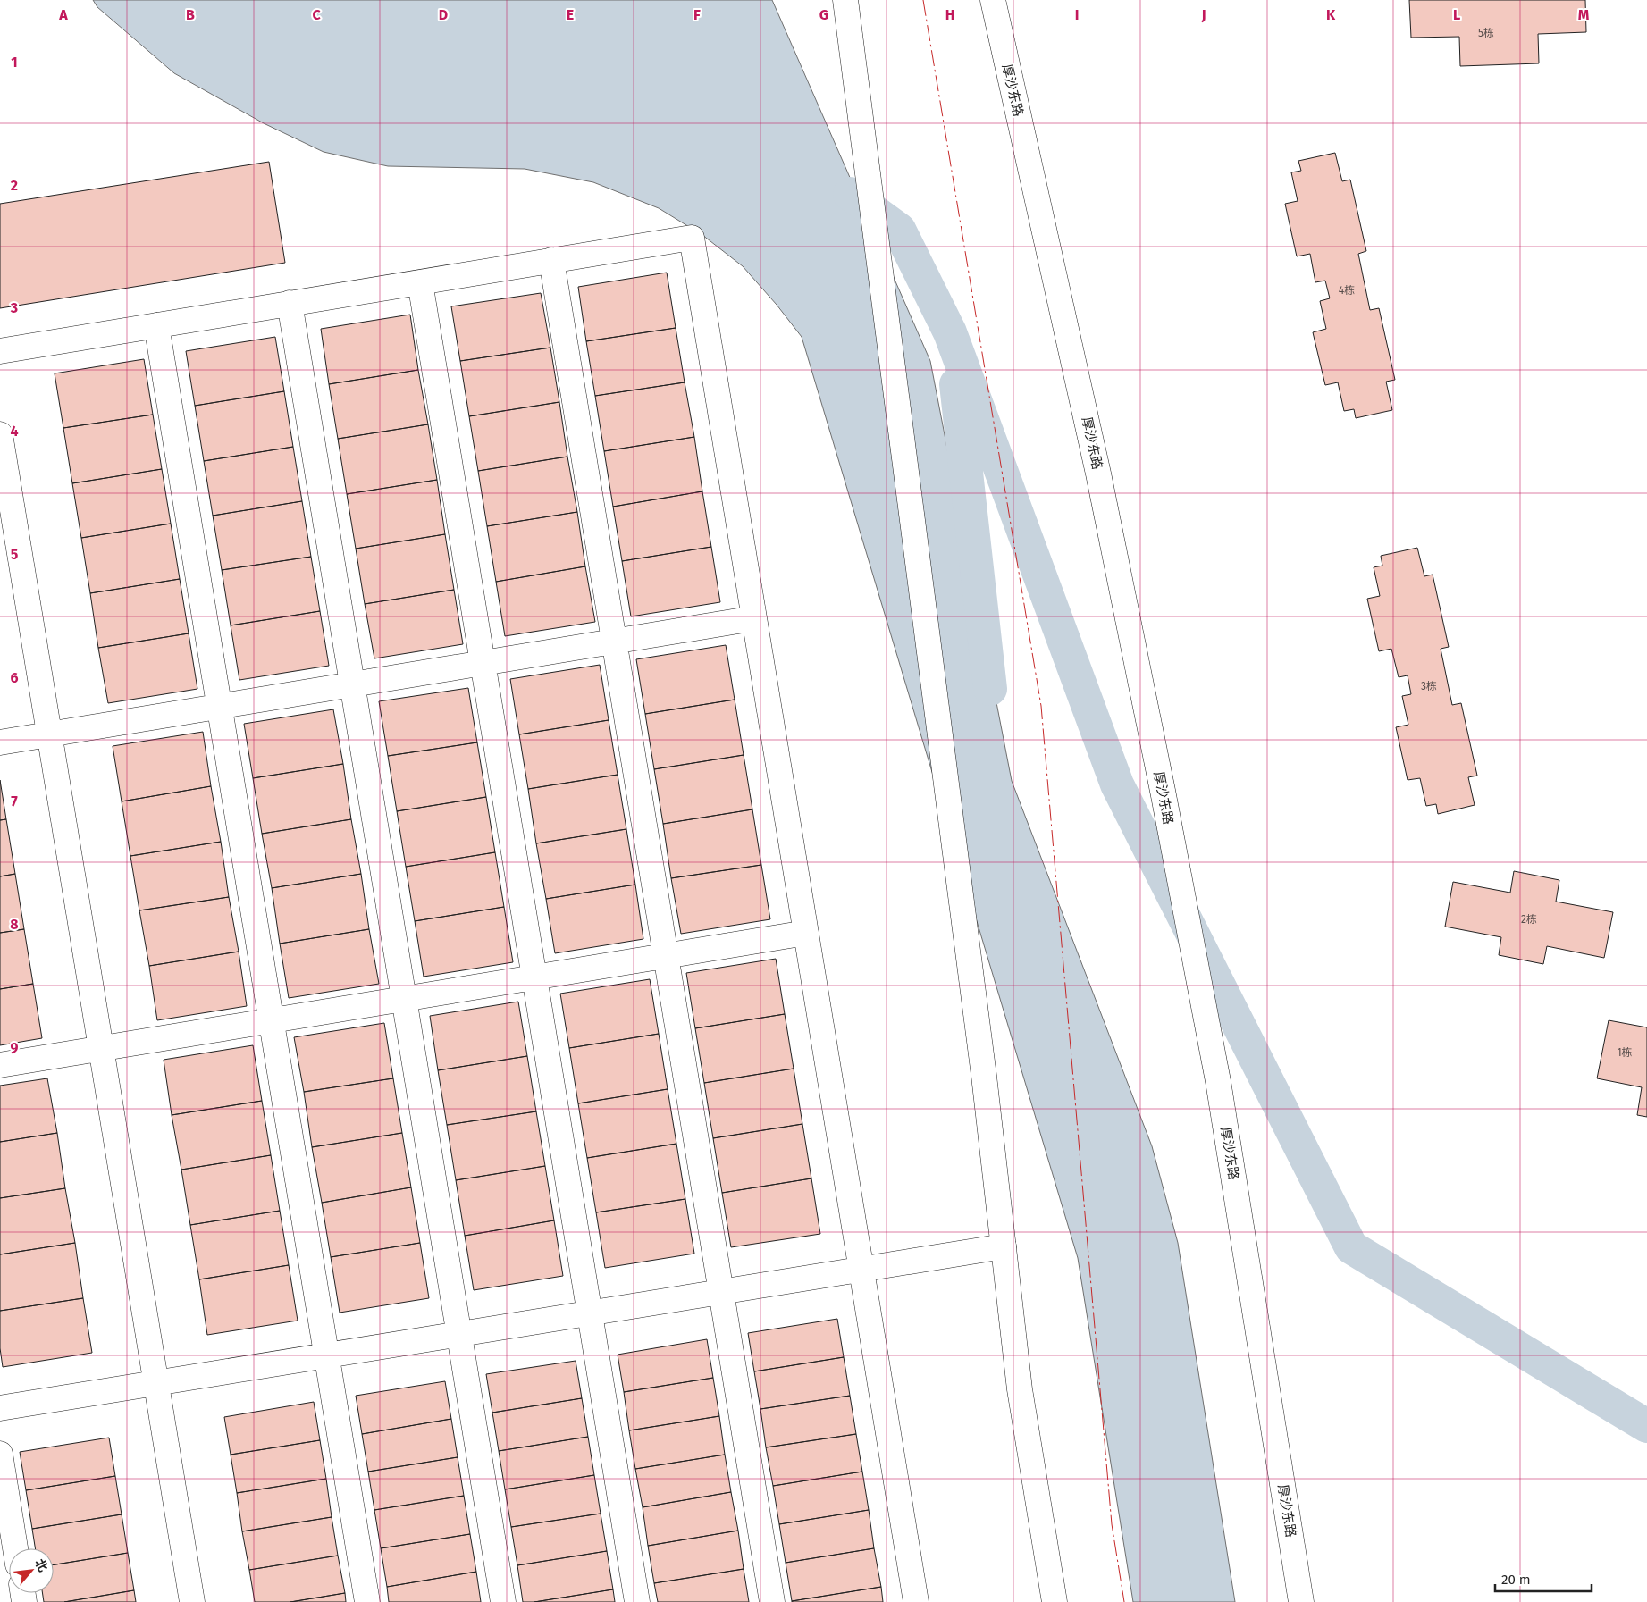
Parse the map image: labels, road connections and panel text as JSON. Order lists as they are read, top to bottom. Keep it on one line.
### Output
{"streets":{"main road":["厚沙东路"]},"house_numbers":["5栋","4栋","3栋","2栋","1栋"],"scale_bar":"20 m","north":"top right","grid":{"columns":["A","B","C","D","E","F","G","H","I","J","K","L","M"],"rows":["1","2","3","4","5","6","7","8","9"]}}
